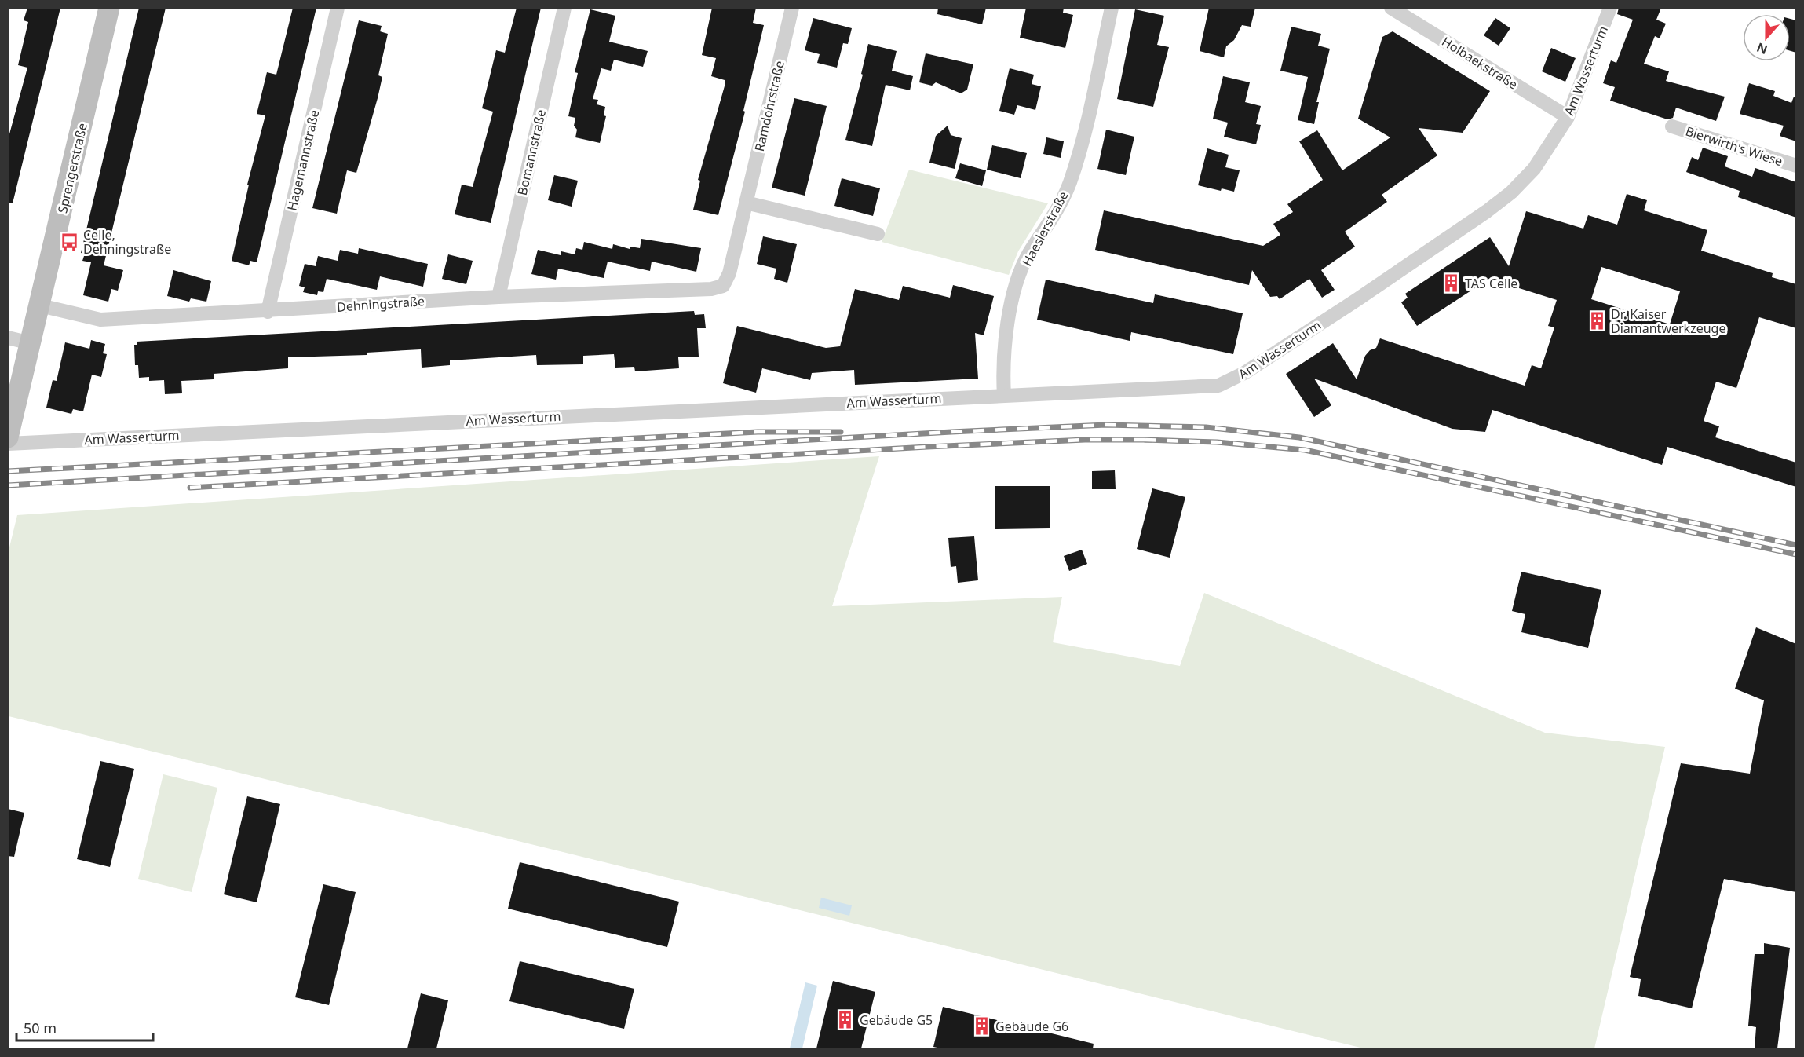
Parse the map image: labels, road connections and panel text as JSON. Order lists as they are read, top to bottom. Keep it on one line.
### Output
{"streets":{"street":["Holbaekstraße","Am Wasserturm","Ramdohrstraße","Bierwirth's Wiese","Bomannstraße","Hagemannstraße","Sprengerstraße","Haeslerstraße","Dehningstraße"]},"crossings":[["Holbaekstraße","Am Wasserturm"],["Am Wasserturm","Haeslerstraße"],["Ramdohrstraße","Dehningstraße"],["Bomannstraße","Dehningstraße"],["Hagemannstraße","Dehningstraße"],["Sprengerstraße","Dehningstraße"]],"places":{"bus stop":["Celle, Dehningstraße"],"building":["TAS Celle","Dr. Kaiser Diamantwerkzeuge","Gebäude G5","Gebäude G6"]},"scale_bar":"50 m","north":"bottom"}
